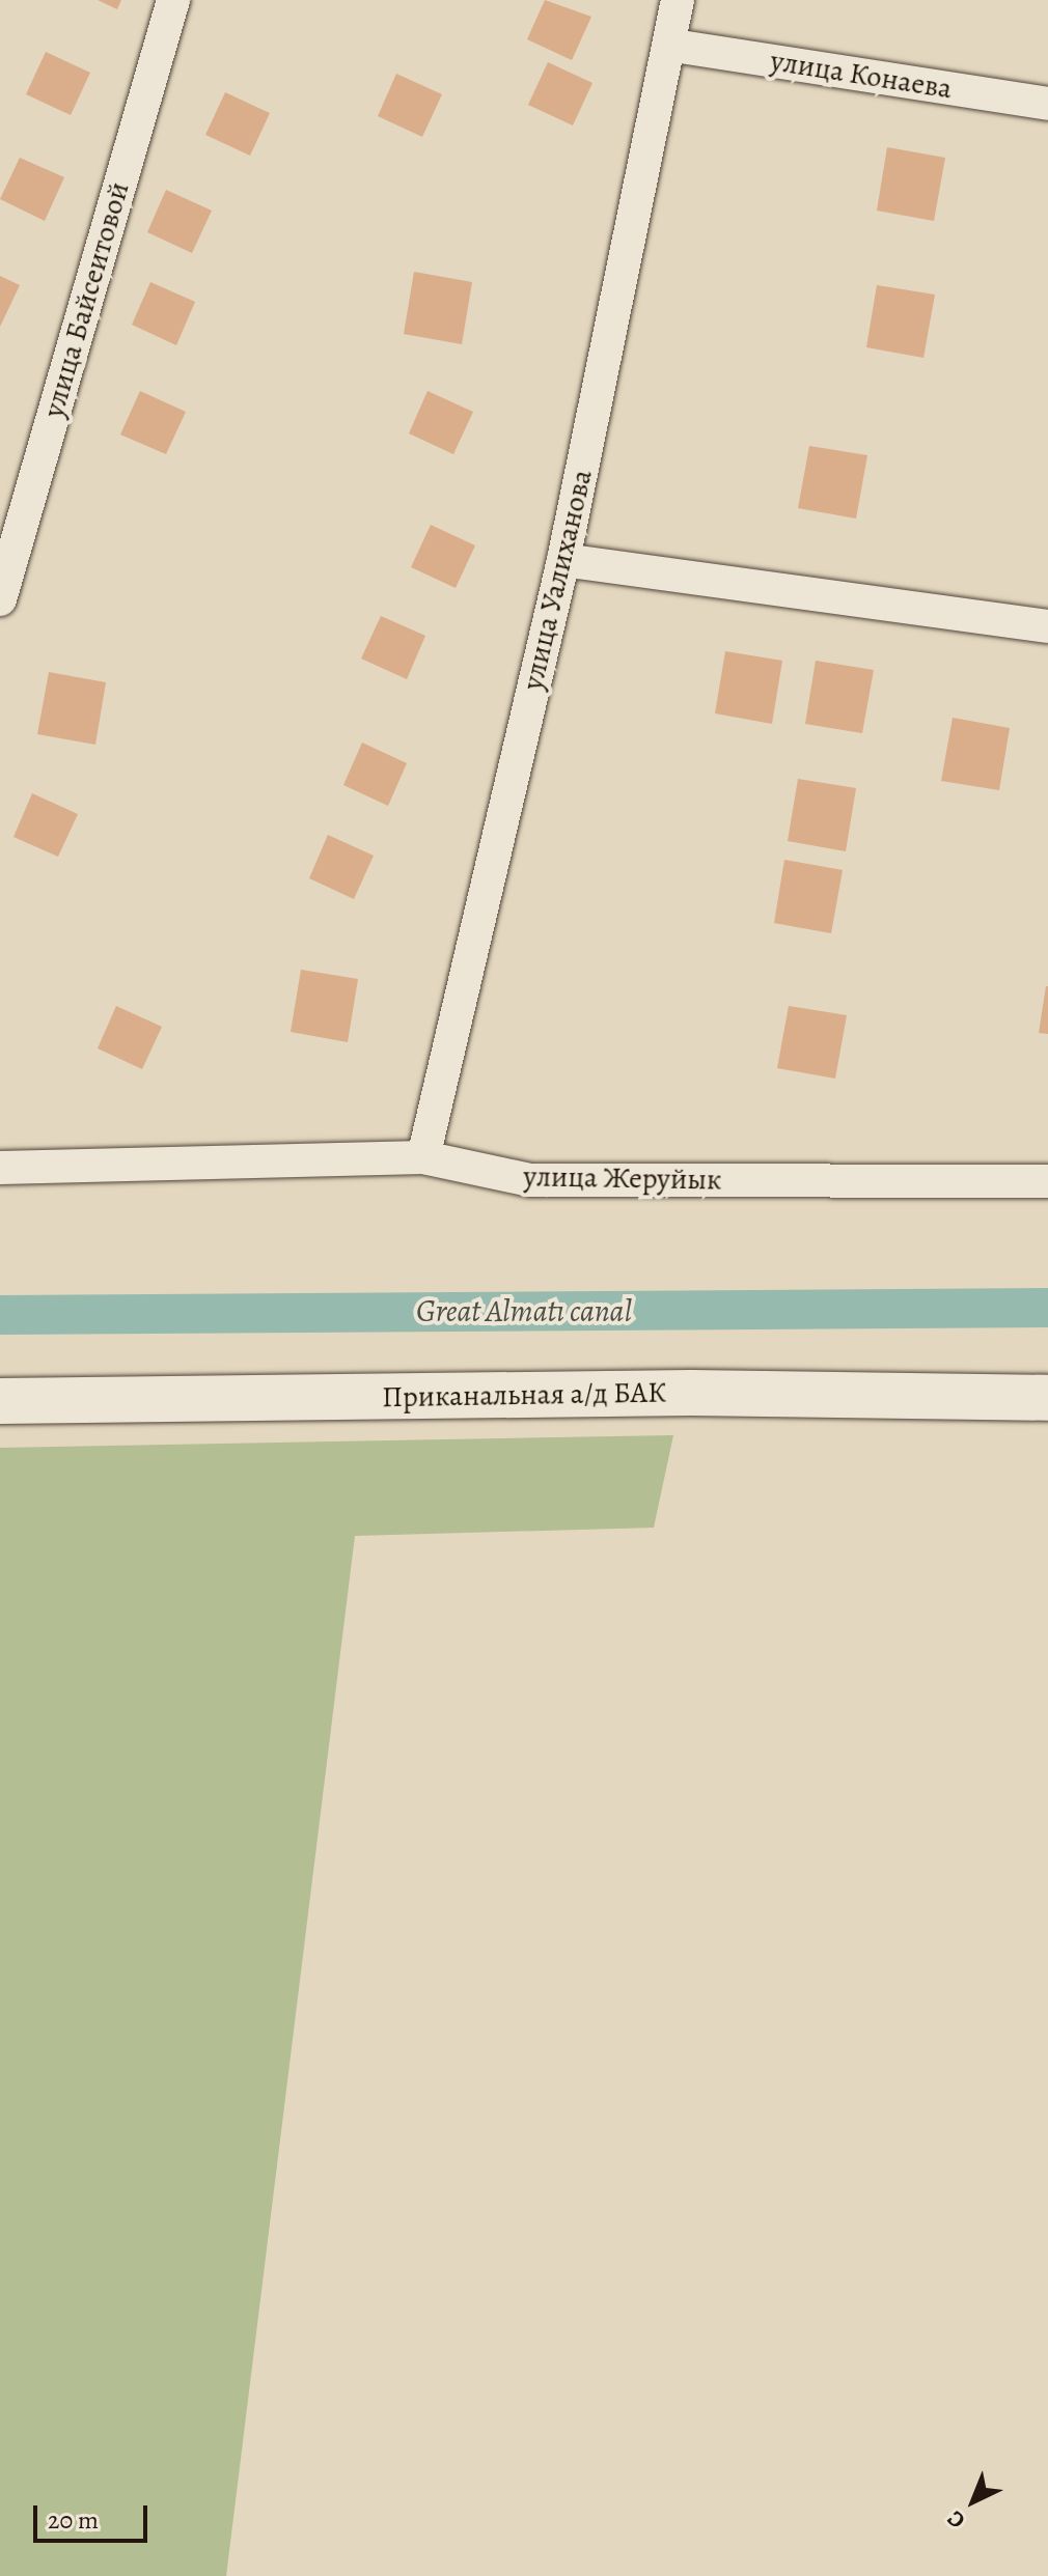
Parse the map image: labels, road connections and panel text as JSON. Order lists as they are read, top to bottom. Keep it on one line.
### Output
{"streets":{"street":["улица Конаева","улица Байсеитовой","улица Уалиханова","улица Жеруйык","Приканальная а/д БАК"]},"crossings":[["улица Конаева","улица Уалиханова"],["улица Уалиханова","улица Жеруйык"]],"water":["Great Almatı canal"],"scale_bar":"20 m","north":"bottom left"}
